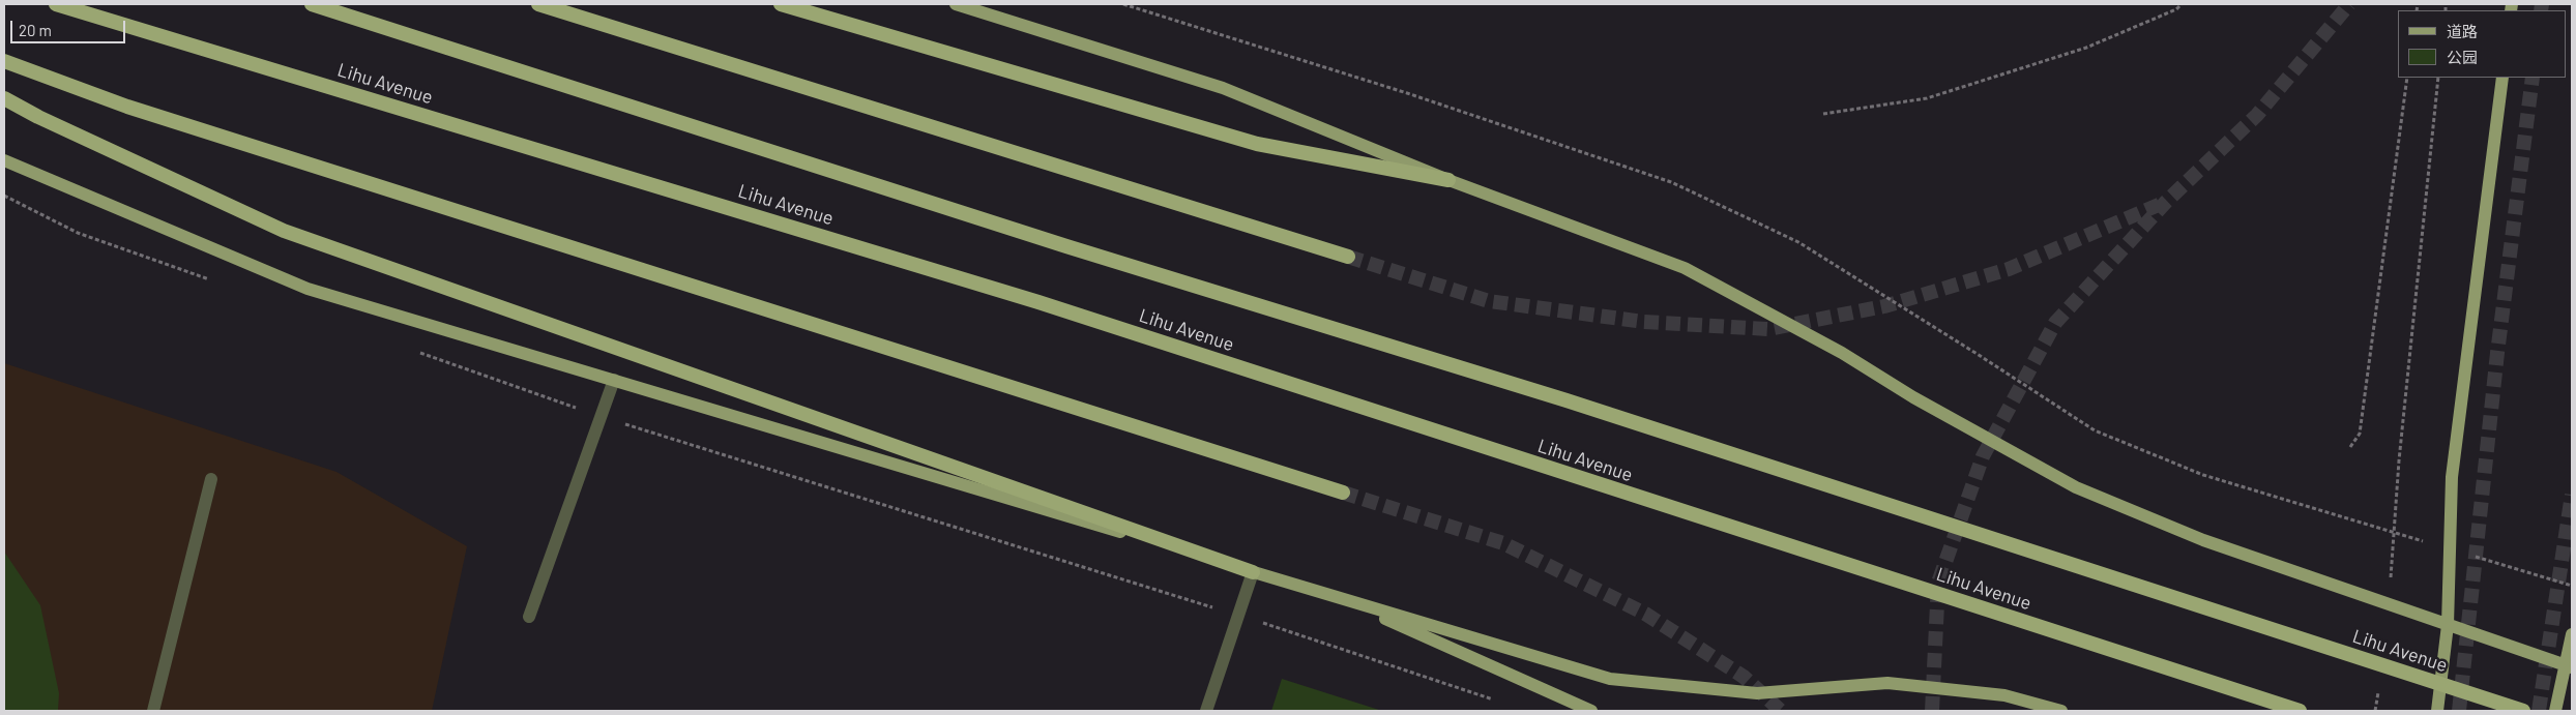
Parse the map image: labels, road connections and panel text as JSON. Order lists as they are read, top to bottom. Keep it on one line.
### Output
{"streets":{"highway":["Lihu Avenue"]},"legend":["道路","公园"],"scale_bar":"20 m"}
